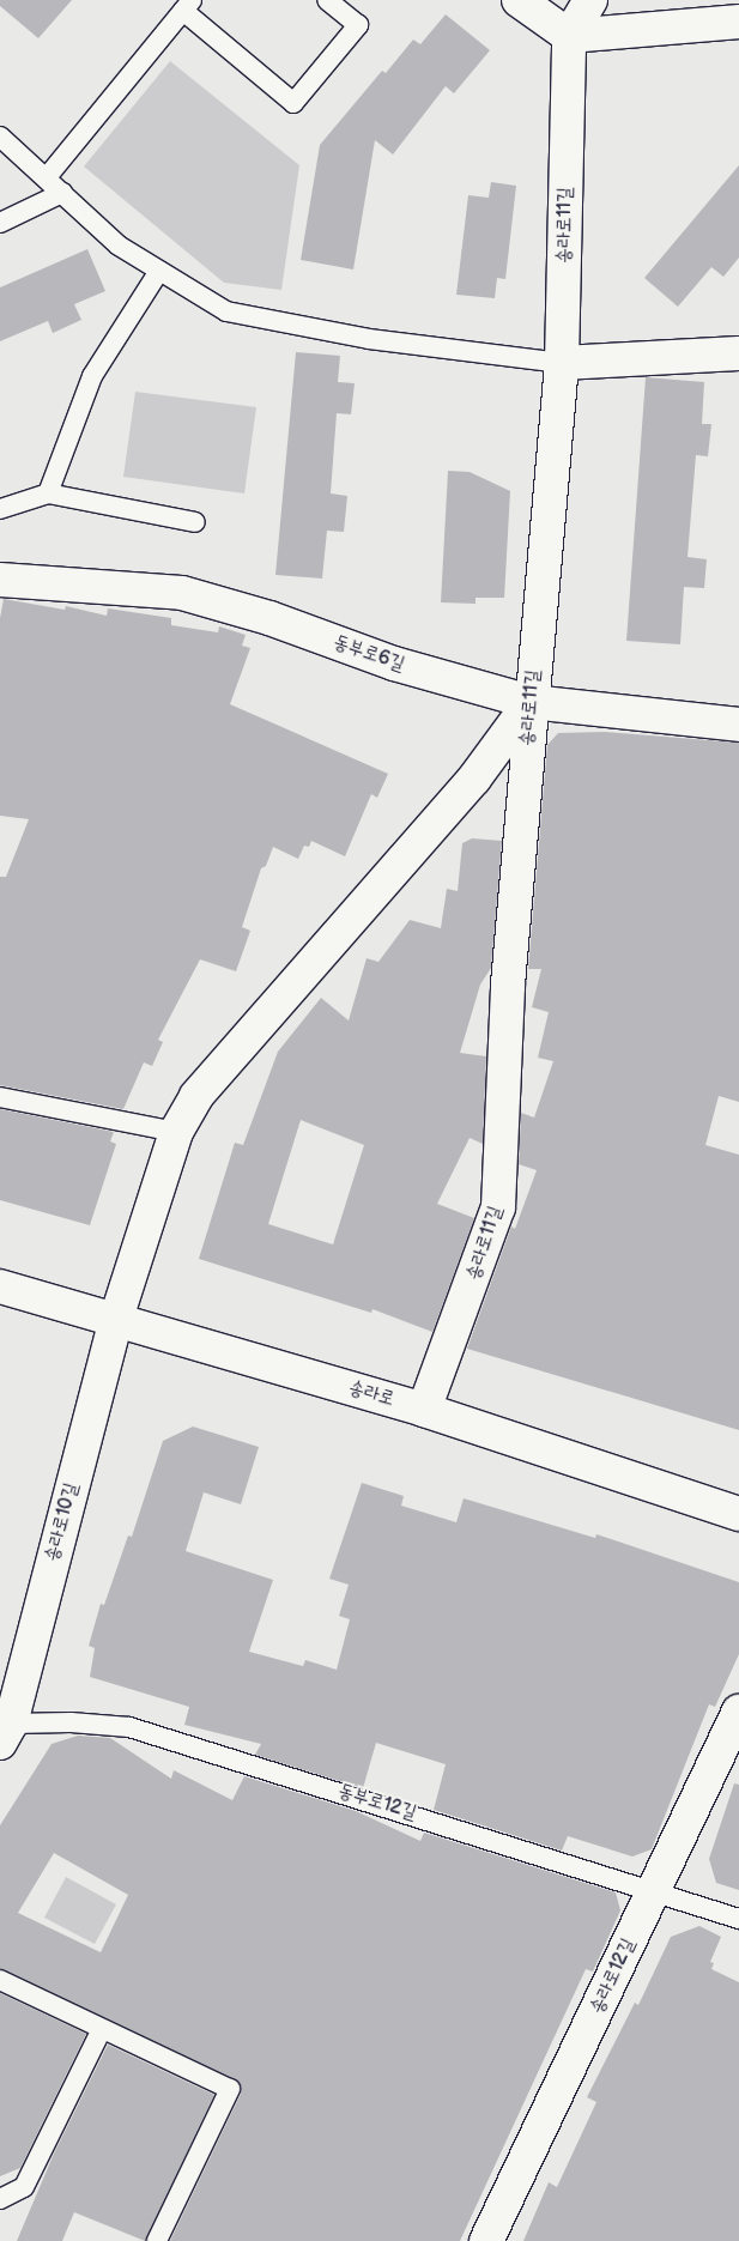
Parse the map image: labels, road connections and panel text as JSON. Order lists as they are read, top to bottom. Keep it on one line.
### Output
{"streets":{"street":["송라로11길","동부로6길","송라로","송라로10길","송라로12길"],"lane":["동부로12길"]},"crossings":[["송라로11길","동부로6길"],["송라로11길","송라로"],["송라로11길","송라로10길"],["동부로6길","송라로10길"],["송라로","송라로10길"],["송라로10길","동부로12길"],["동부로12길","송라로12길"]]}
